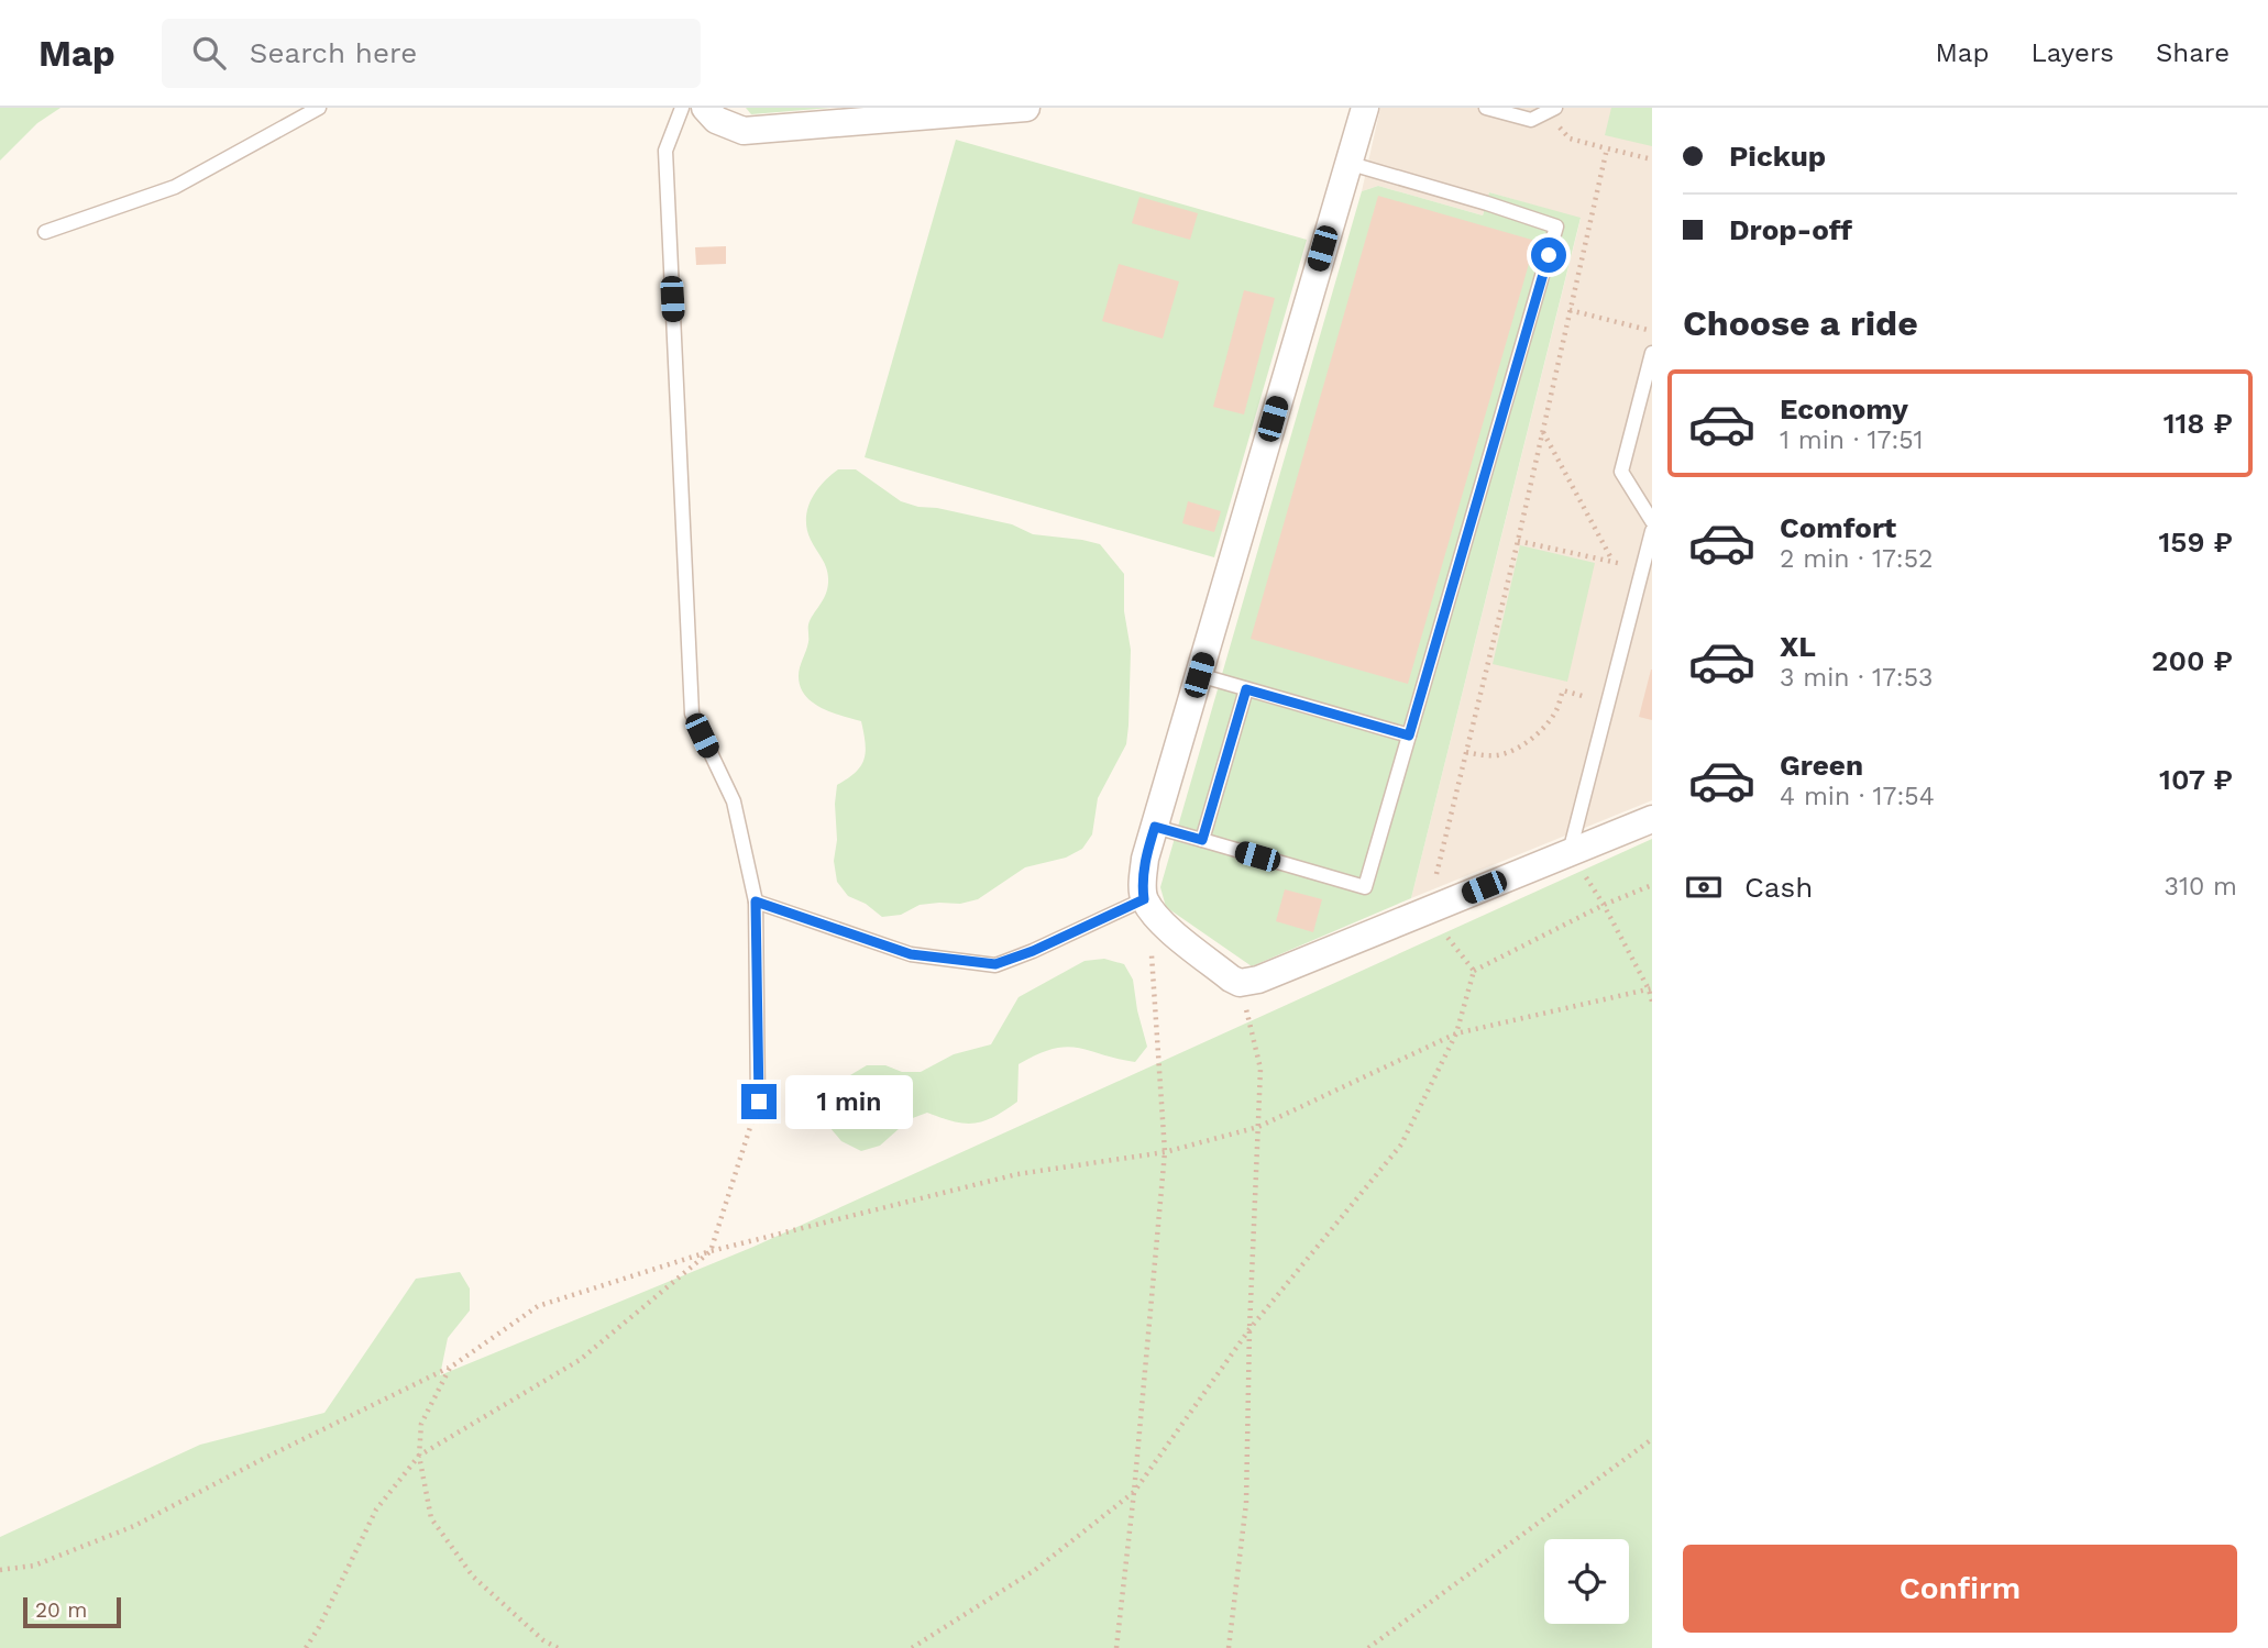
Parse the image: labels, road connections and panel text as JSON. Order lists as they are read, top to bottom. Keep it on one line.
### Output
{"scale_bar":"20 m","page":{"header":"Map","search":"Search here","nav":["Map","Layers","Share"],"banner":["Pickup","Drop-off"],"heading":"Choose a ride","list":[{"name":"Economy","note":"1 min · 17:51","value":"118 ₽"},{"name":"Comfort","note":"2 min · 17:52","value":"159 ₽"},{"name":"XL","note":"3 min · 17:53","value":"200 ₽"},{"name":"Green","note":"4 min · 17:54","value":"107 ₽"}],"pay":["Cash","310 m"],"bubble":"1 min","buttons":"Confirm","scale":"20 m"}}
